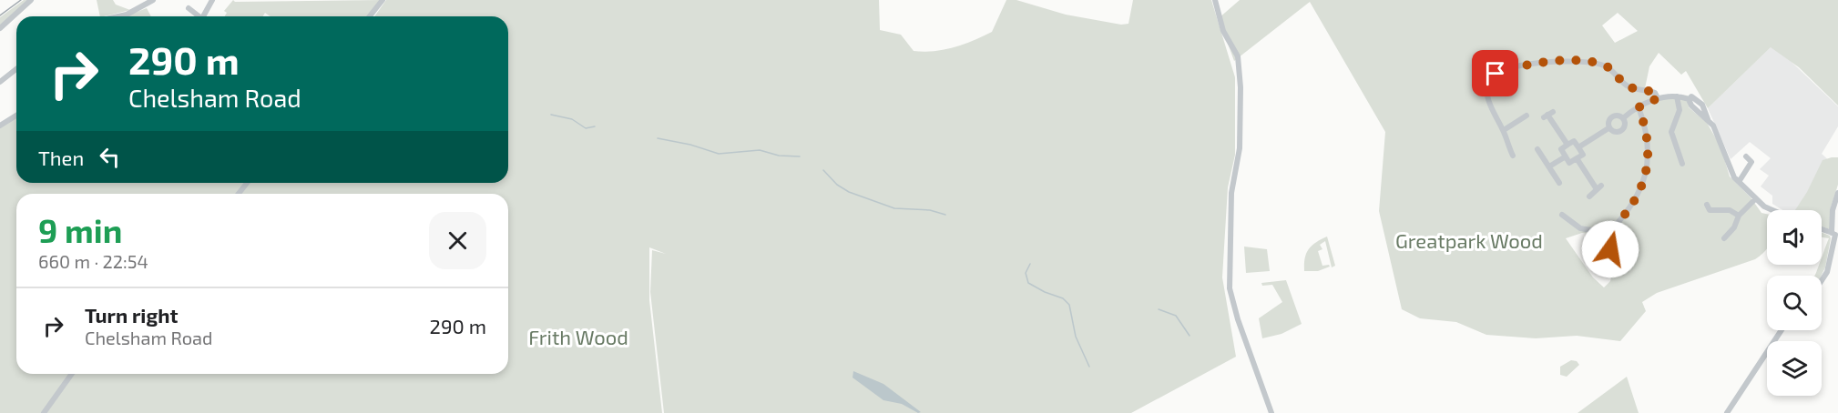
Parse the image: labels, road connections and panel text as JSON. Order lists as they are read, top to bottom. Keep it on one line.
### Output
{"parks":["Greatpark Wood","Frith Wood"],"page":{"turn":["290 m","Chelsham Road"],"then":"Then","heading":["9 min","660 m · 22:54"],"list":[{"name":"Turn right","note":"Chelsham Road","value":"290 m"}]}}
